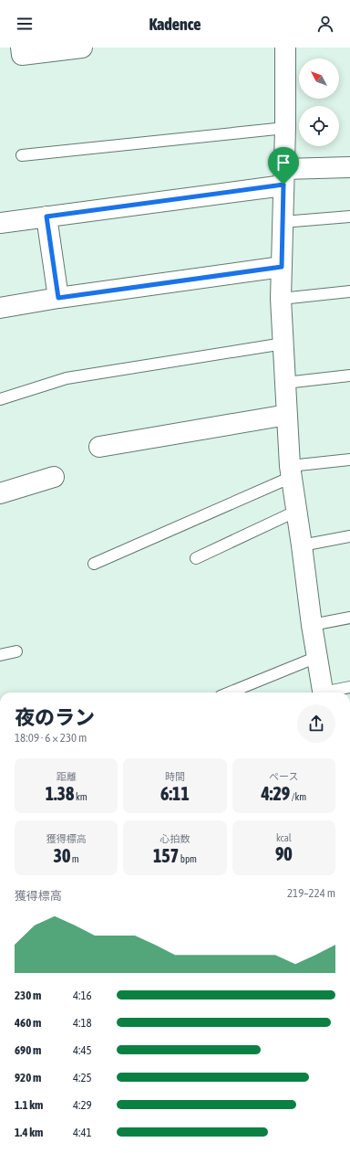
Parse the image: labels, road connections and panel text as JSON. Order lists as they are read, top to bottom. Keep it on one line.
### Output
{"north":"top left","page":{"header":"Kadence","heading":["夜のラン","18:09 · 6 × 230 m"],"stats":[["距離","1.38 km"],["時間","6:11"],["ペース","4:29 /km"],["獲得標高","30 m"],["心拍数","157 bpm"],["kcal","90"]],"chart":["獲得標高","219–224 m"],"list":[{"name":"230 m","note":"4:16"},{"name":"460 m","note":"4:18"},{"name":"690 m","note":"4:45"},{"name":"920 m","note":"4:25"},{"name":"1.1 km","note":"4:29"},{"name":"1.4 km","note":"4:41"}]}}
